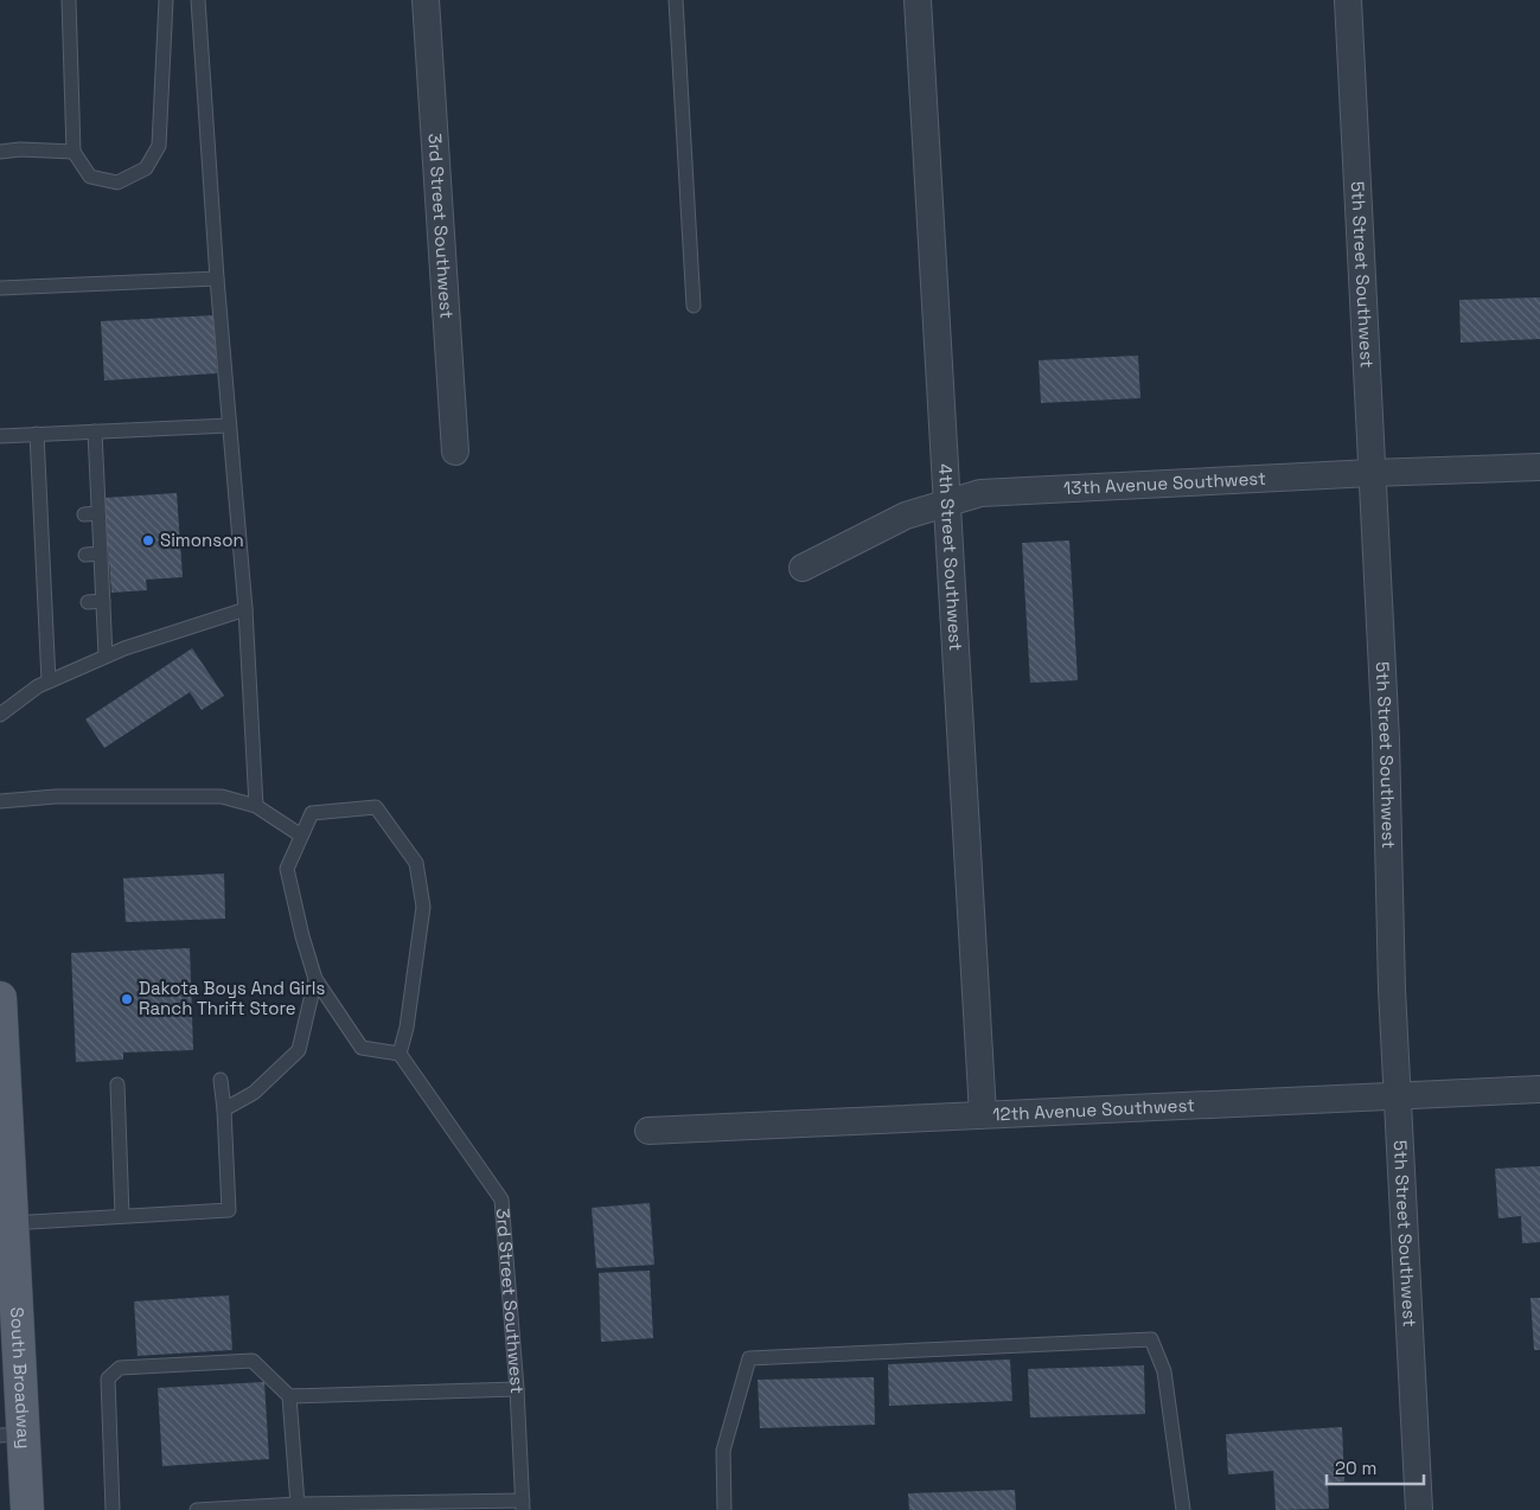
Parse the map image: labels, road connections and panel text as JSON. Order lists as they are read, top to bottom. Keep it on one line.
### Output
{"streets":{"main road":["South Broadway"],"street":["3rd Street Southwest","5th Street Southwest","13th Avenue Southwest","4th Street Southwest","12th Avenue Southwest"]},"crossings":[["5th Street Southwest","13th Avenue Southwest"],["5th Street Southwest","12th Avenue Southwest"],["13th Avenue Southwest","4th Street Southwest"],["4th Street Southwest","12th Avenue Southwest"]],"places":["Simonson","Dakota Boys And Girls Ranch Thrift Store"],"scale_bar":"20 m"}
